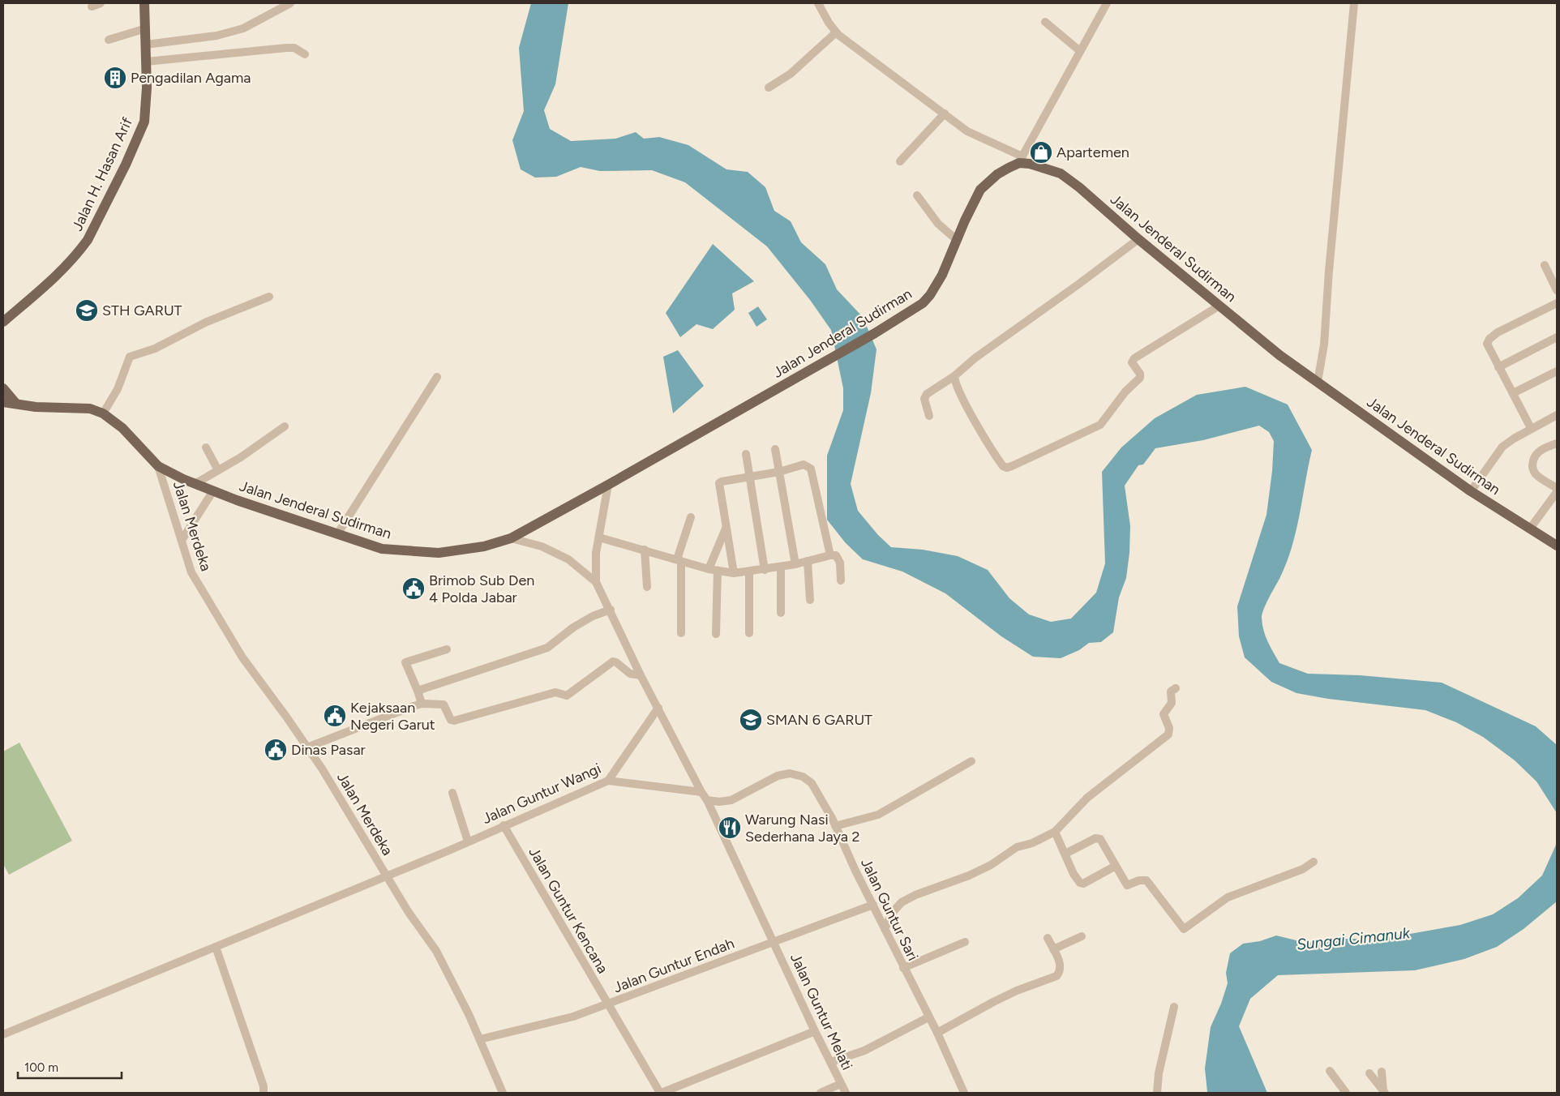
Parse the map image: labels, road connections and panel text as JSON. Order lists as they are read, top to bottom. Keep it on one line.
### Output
{"streets":{"main road":["Jalan H. Hasan Arif","Jalan Jenderal Sudirman"],"street":["Jalan Merdeka","Jalan Guntur Wangi","Jalan Guntur Sari","Jalan Guntur Kencana","Jalan Guntur Endah","Jalan Guntur Melati"]},"crossings":[["Jalan Jenderal Sudirman","Jalan Merdeka"],["Jalan Merdeka","Jalan Guntur Wangi"],["Jalan Merdeka","Jalan Guntur Endah"],["Jalan Guntur Wangi","Jalan Guntur Kencana"],["Jalan Guntur Sari","Jalan Guntur Endah"],["Jalan Guntur Sari","Jalan Guntur Melati"],["Jalan Guntur Kencana","Jalan Guntur Endah"],["Jalan Guntur Endah","Jalan Guntur Melati"]],"water":["Sungai Cimanuk"],"places":{"building":["Pengadilan Agama"],"shop":["Apartemen"],"school or university":["STH GARUT","SMAN 6 GARUT"],"public building":["Brimob Sub Den 4 Polda Jabar","Kejaksaan Negeri Garut","Dinas Pasar"],"restaurant":["Warung Nasi Sederhana Jaya 2"]},"scale_bar":"100 m"}
